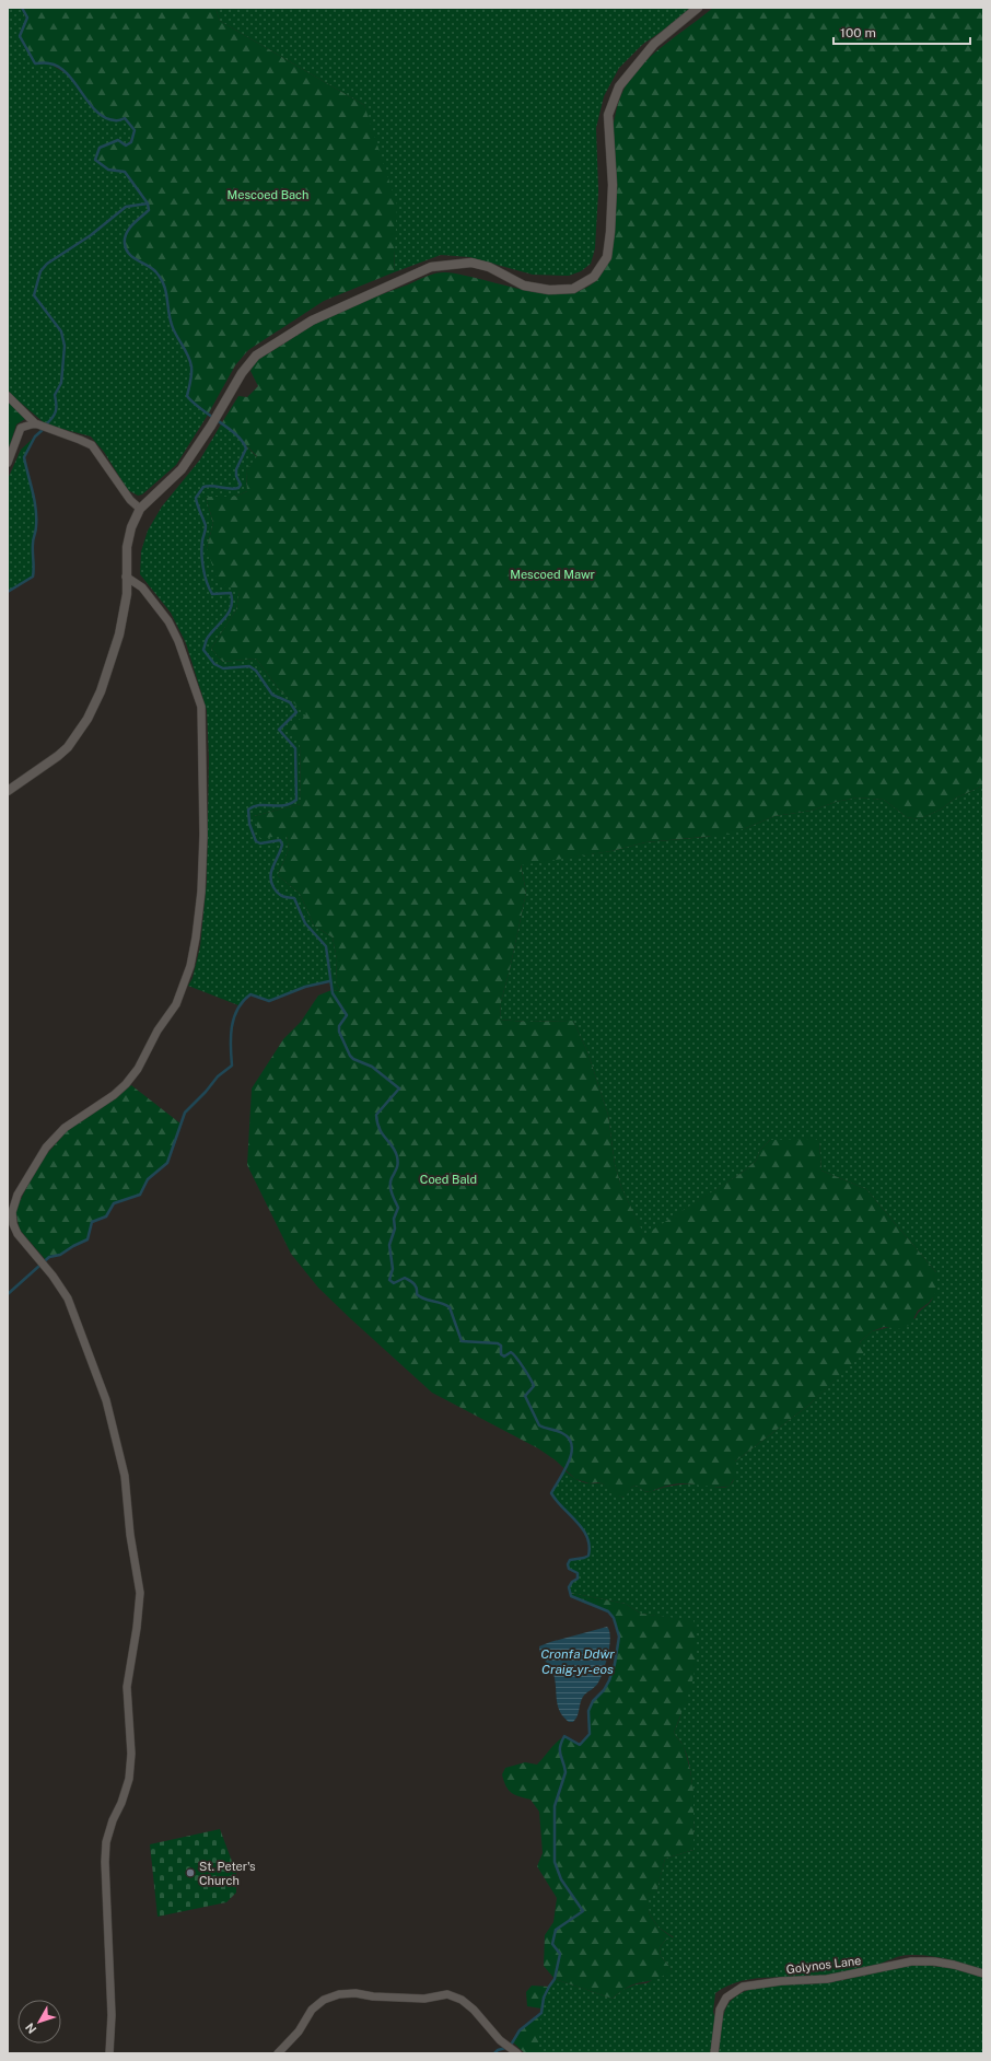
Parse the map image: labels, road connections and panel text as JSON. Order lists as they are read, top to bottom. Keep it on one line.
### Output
{"streets":{"street":["Golynos Lane"]},"water":["Cronfa Ddŵr Craig-yr-eos"],"parks":["Mescoed Bach","Mescoed Mawr","Coed Bald"],"places":["St. Peter's Church"],"scale_bar":"100 m","north":"bottom left"}
